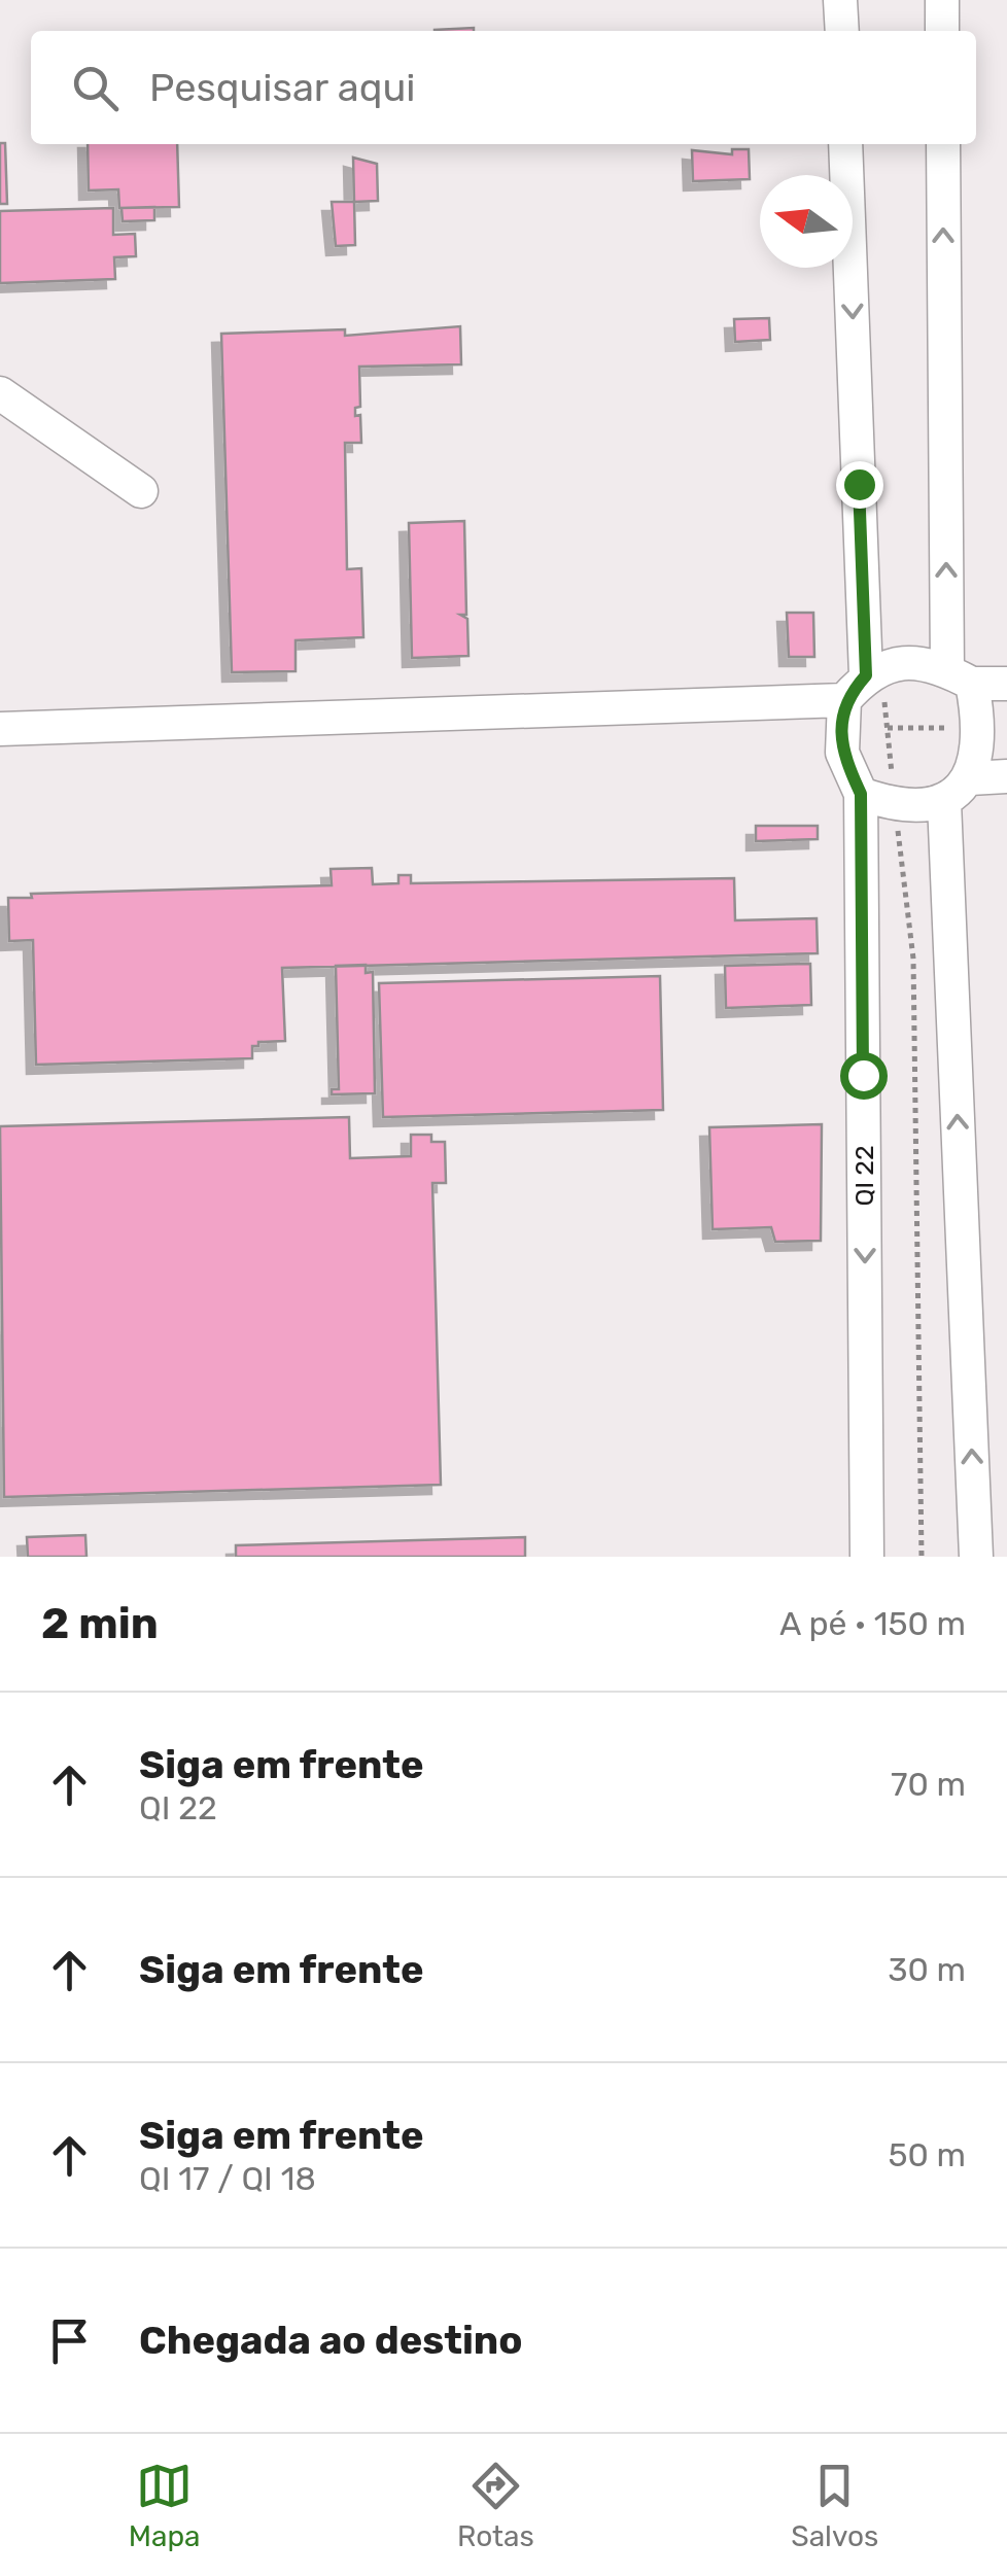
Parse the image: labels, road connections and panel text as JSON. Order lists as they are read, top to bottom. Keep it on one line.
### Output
{"streets":{"street":["QI 22"]},"north":"left","page":{"search":"Pesquisar aqui","heading":["2 min","A pé · 150 m"],"list":[["Siga em frente","QI 22","70 m"],["Siga em frente","30 m"],["Siga em frente","QI 17 / QI 18","50 m"],"Chegada ao destino"],"nav":["Mapa","Rotas","Salvos"]}}
